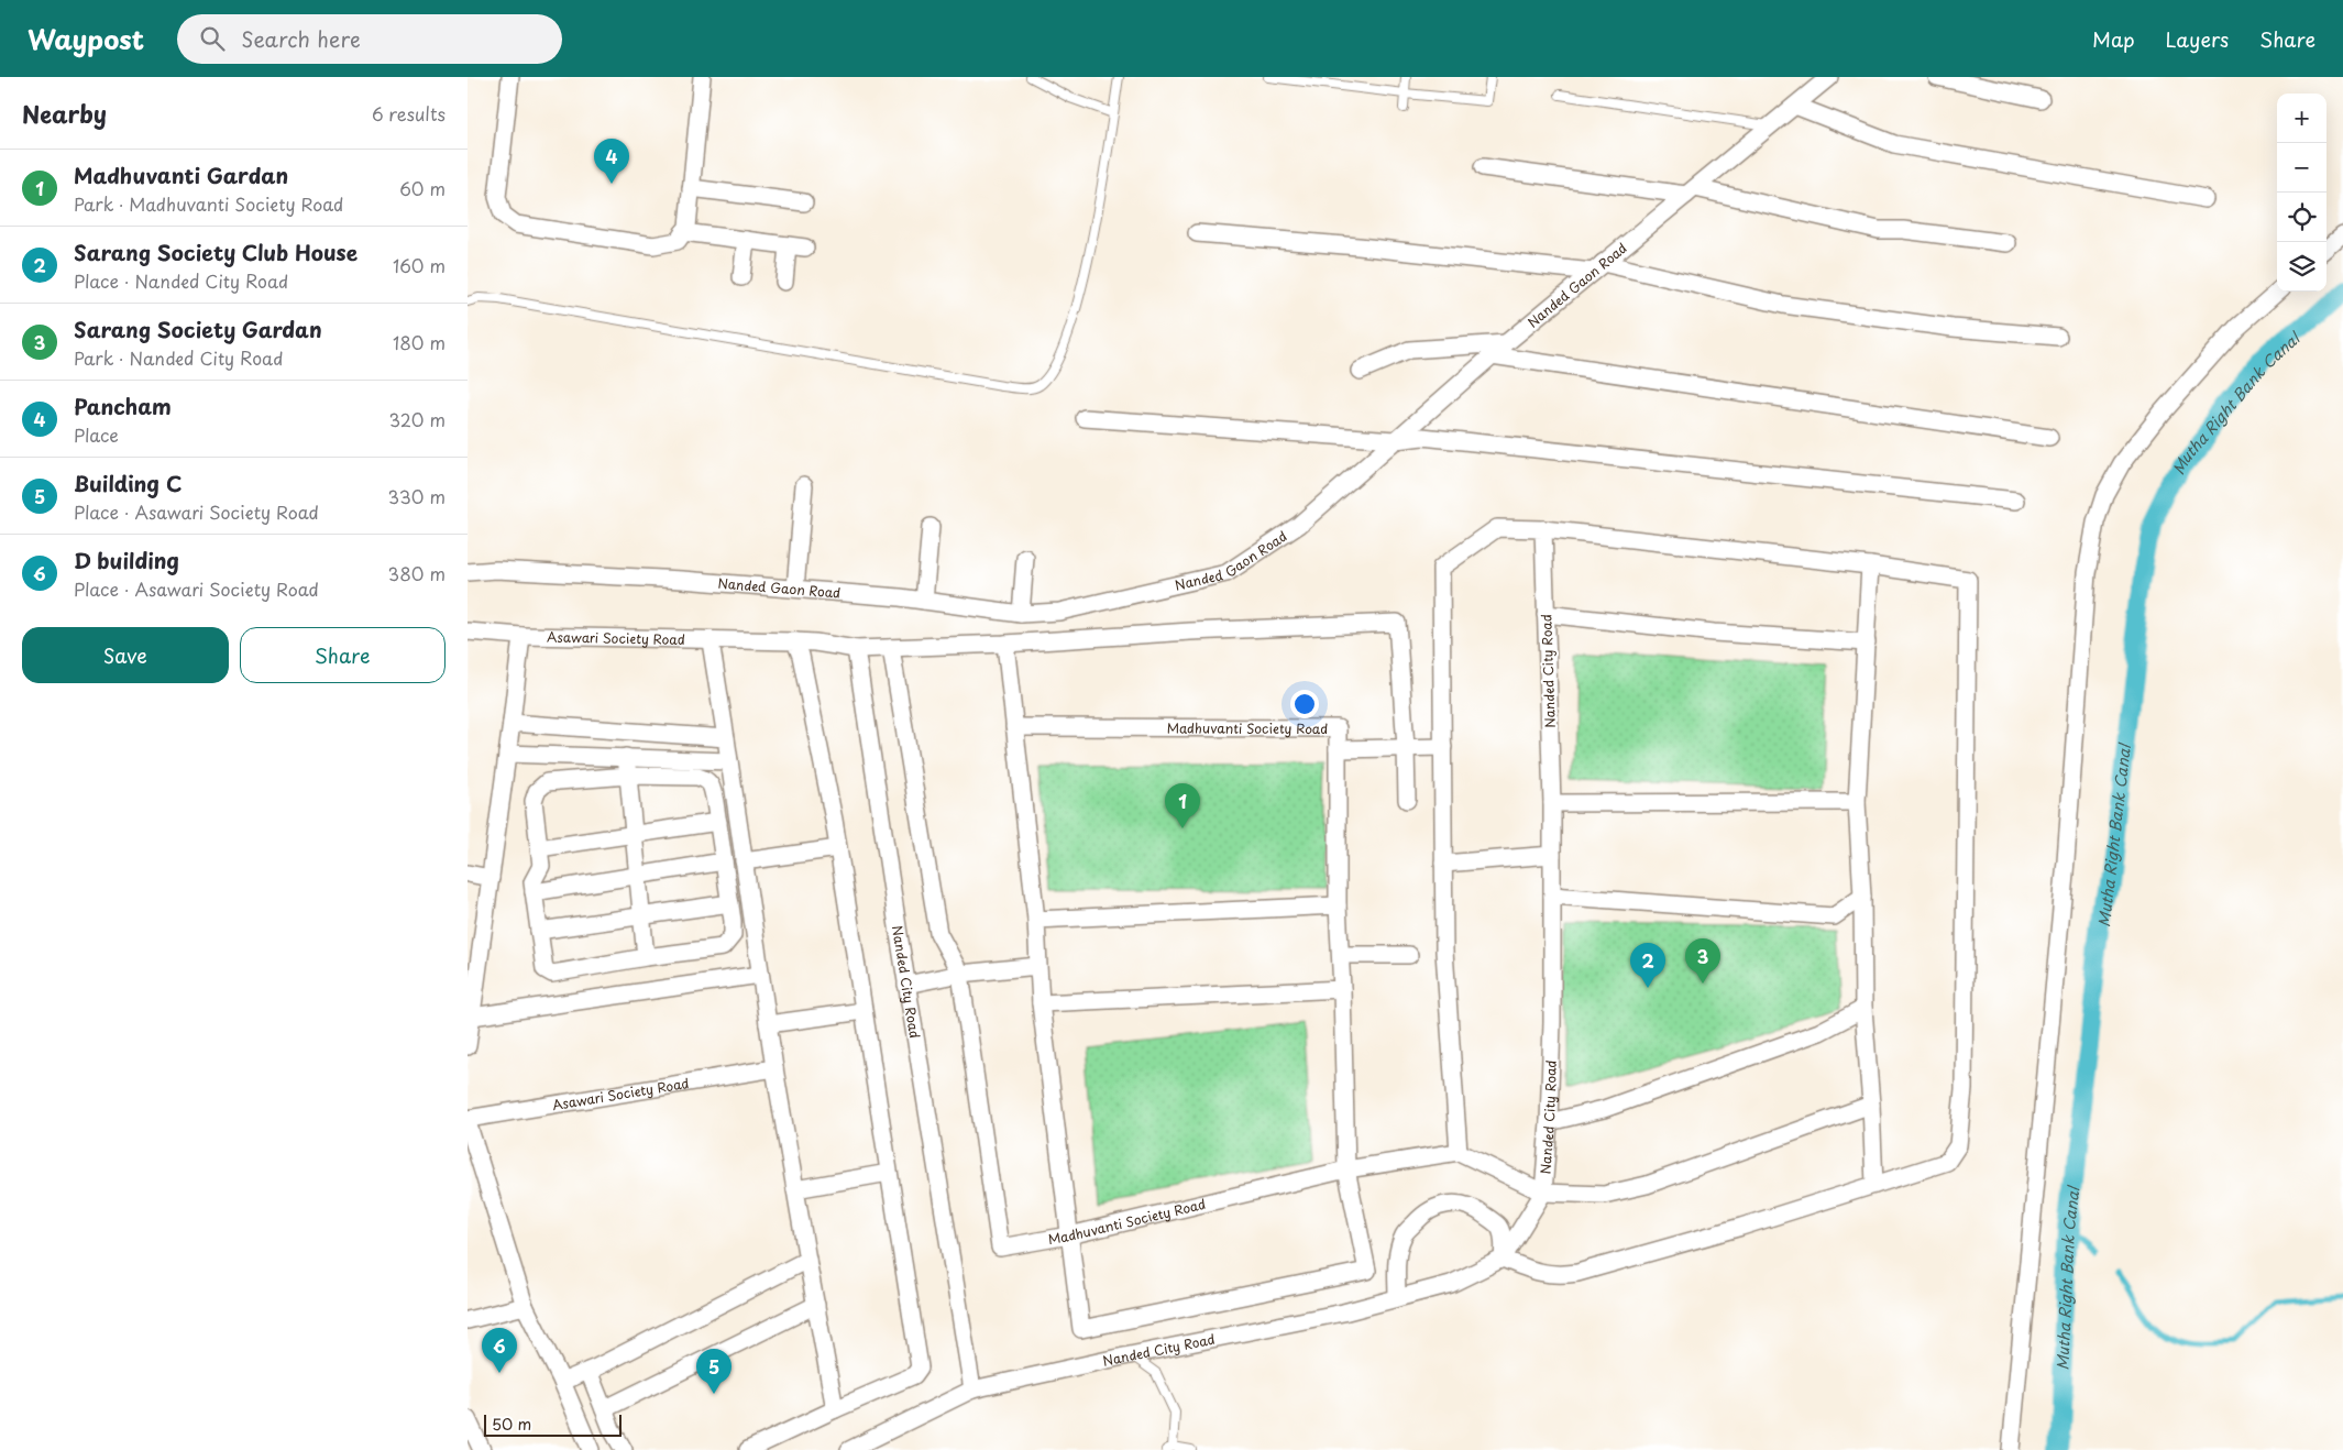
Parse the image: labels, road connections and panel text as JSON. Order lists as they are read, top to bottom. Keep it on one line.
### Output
{"streets":{"street":["Nanded Gaon Road","Asawari Society Road","Nanded City Road","Madhuvanti Society Road"]},"crossings":[["Asawari Society Road","Nanded City Road"]],"water":["Mutha Right Bank Canal"],"scale_bar":"50 m","page":{"header":"Waypost","search":"Search here","nav":["Map","Layers","Share"],"heading":["Nearby","6 results"],"map_buttons":["+","−"],"pins":["4","1","3","2","6","5"],"list":[{"mark":"1","name":"Madhuvanti Gardan","note":"Park · Madhuvanti Society Road","value":"60 m"},{"mark":"2","name":"Sarang Society Club House","note":"Place · Nanded City Road","value":"160 m"},{"mark":"3","name":"Sarang Society Gardan","note":"Park · Nanded City Road","value":"180 m"},{"mark":"4","name":"Pancham","note":"Place","value":"320 m"},{"mark":"5","name":"Building C","note":"Place · Asawari Society Road","value":"330 m"},{"mark":"6","name":"D building","note":"Place · Asawari Society Road","value":"380 m"}],"buttons":["Save","Share"],"scale":"50 m"}}
